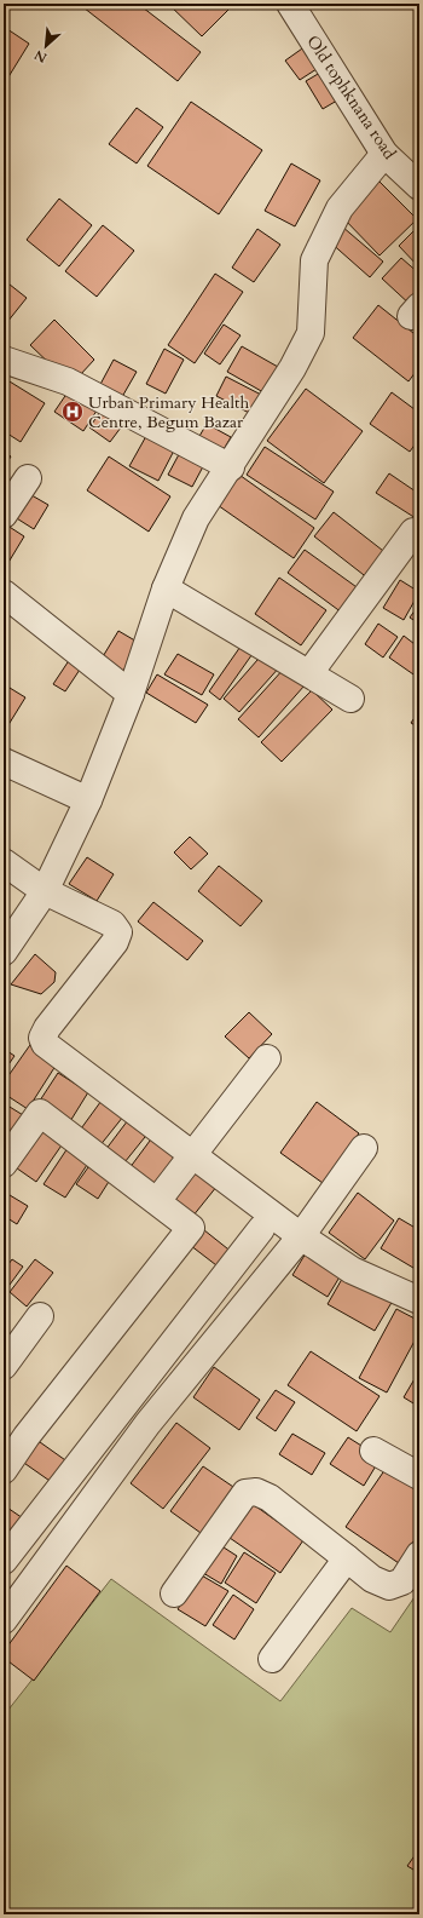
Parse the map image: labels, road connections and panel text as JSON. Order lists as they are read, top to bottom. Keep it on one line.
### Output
{"streets":{"street":["Old tophknana road"]},"places":{"hospital":["Urban Primary Health Centre, Begum Bazar"]},"north":"bottom left"}
